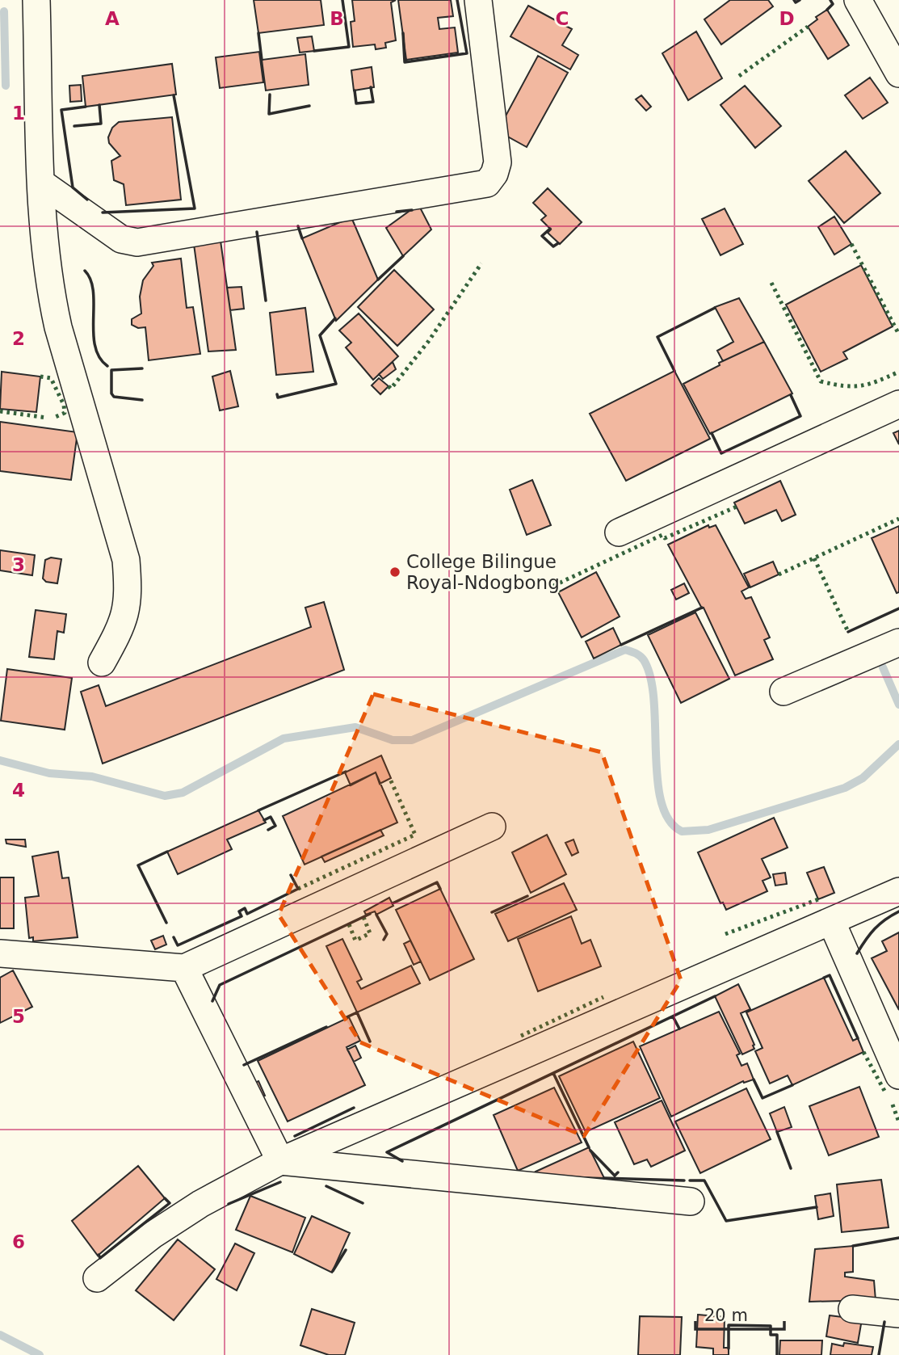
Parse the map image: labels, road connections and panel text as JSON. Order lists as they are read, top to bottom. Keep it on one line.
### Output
{"places":["College Bilingue Royal-Ndogbong"],"scale_bar":"20 m","grid":{"columns":["A","B","C","D"],"rows":["1","2","3","4","5","6"]}}
